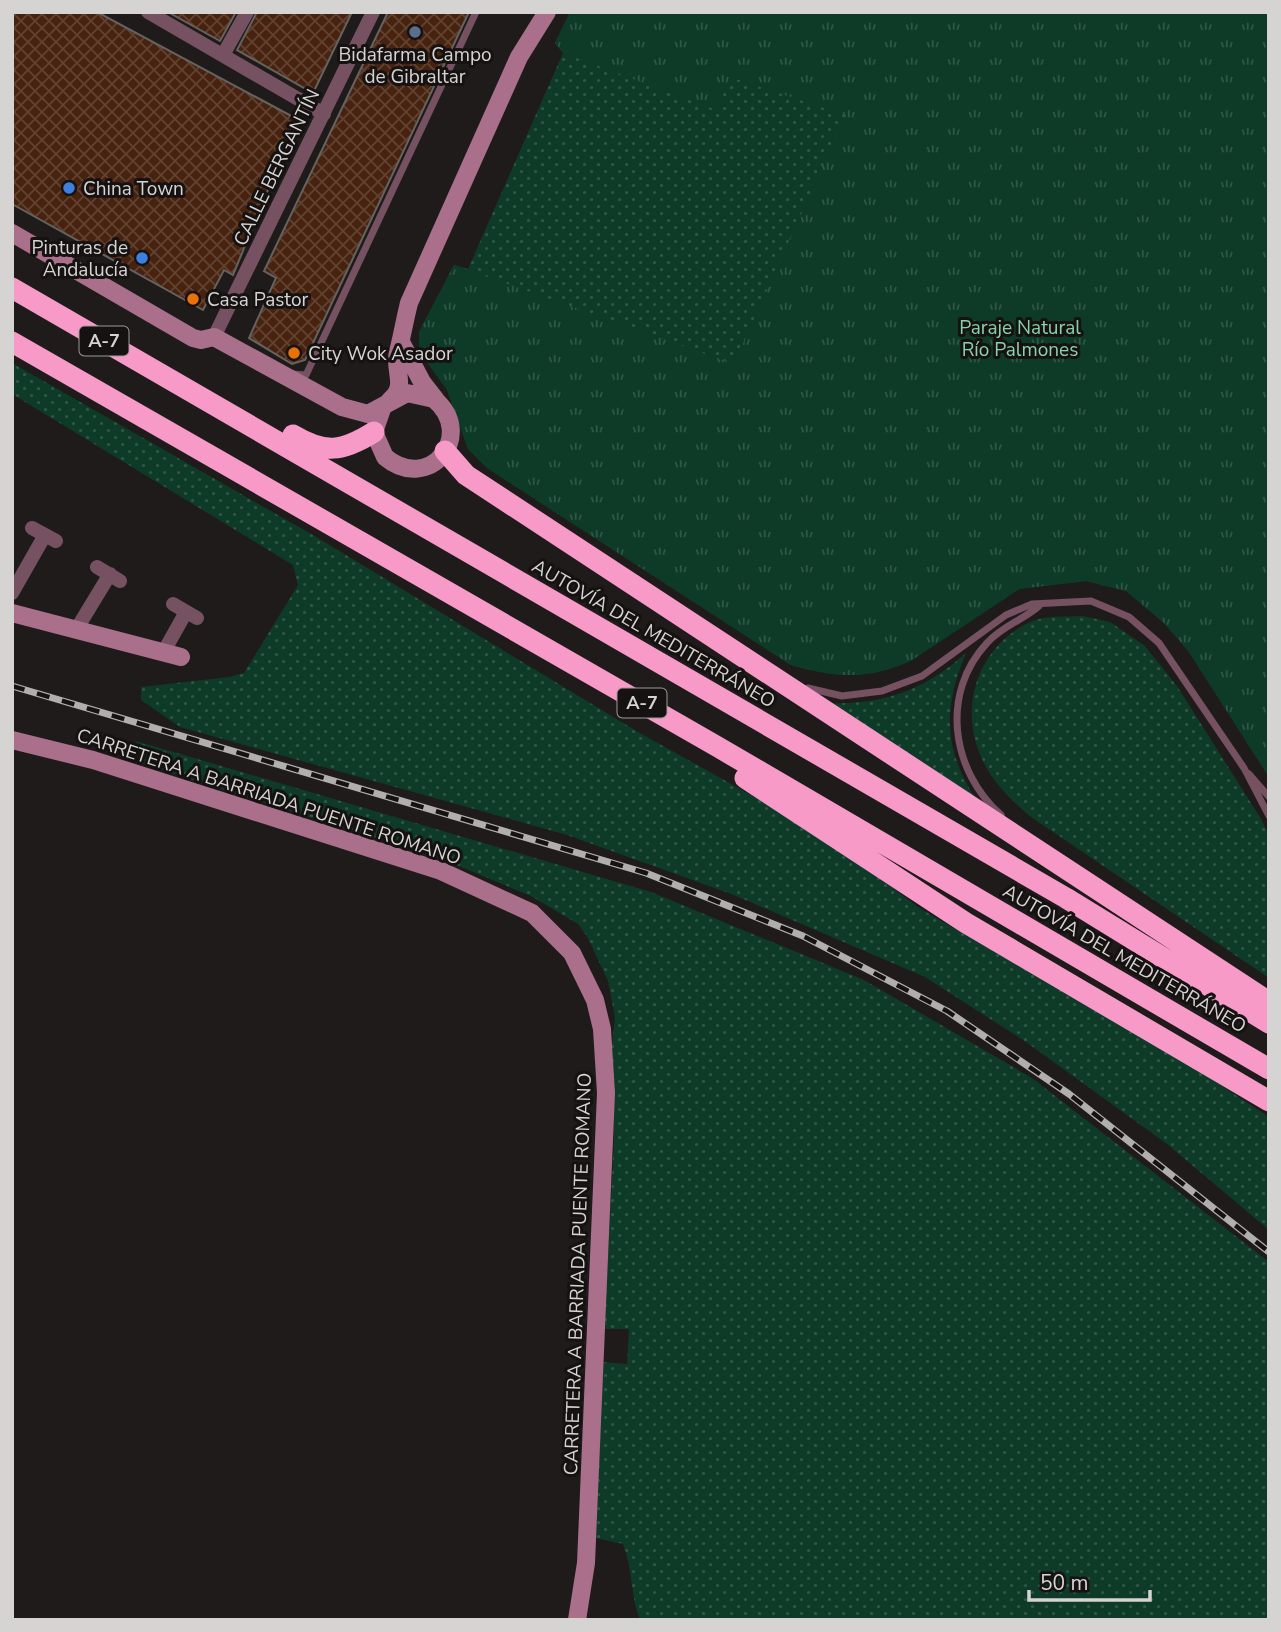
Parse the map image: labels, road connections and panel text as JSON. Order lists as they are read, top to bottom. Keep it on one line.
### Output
{"streets":{"highway":["A-7","AUTOVÍA DEL MEDITERRÁNEO"],"street":["CALLE BERGANTÍN","CARRETERA A BARRIADA PUENTE ROMANO"]},"parks":["Paraje Natural Río Palmones"],"places":["Bidafarma Campo de Gibraltar","China Town","Pinturas de Andalucía","Casa Pastor","City Wok Asador"],"scale_bar":"50 m"}
